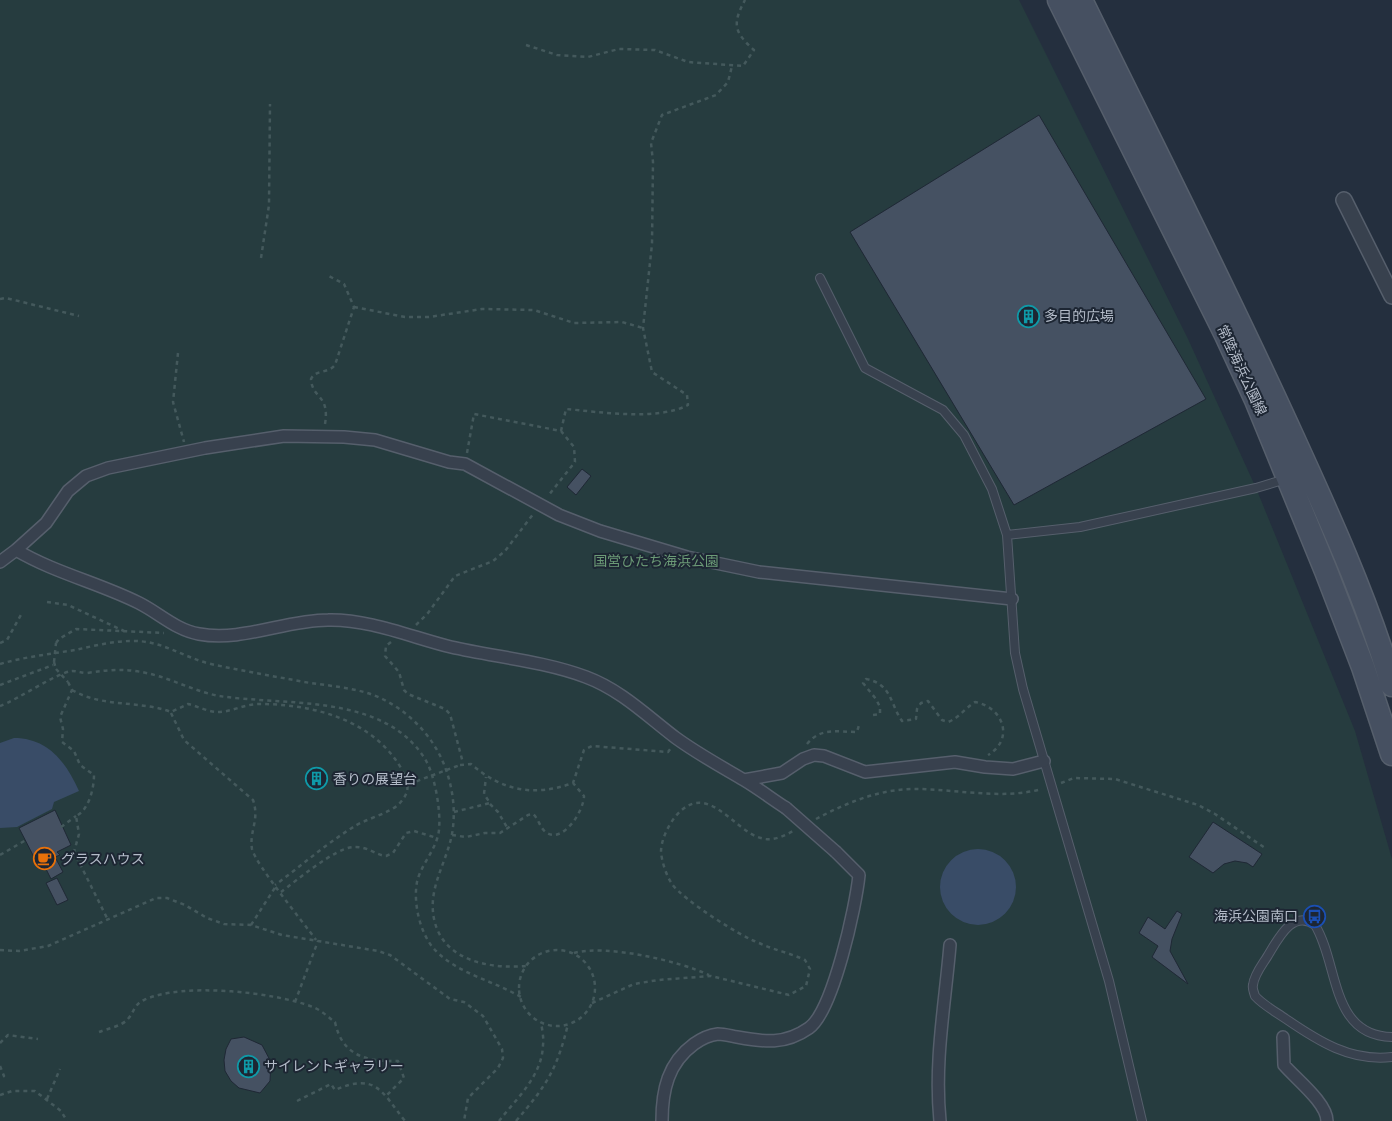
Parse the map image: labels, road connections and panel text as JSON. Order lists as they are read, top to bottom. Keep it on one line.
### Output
{"streets":{"main road":["常陸海浜公園線"]},"parks":["国営ひたち海浜公園"],"places":{"building":["多目的広場","香りの展望台","サイレントギャラリー"],"cafe":["グラスハウス"],"bus stop":["海浜公園南口"]}}
